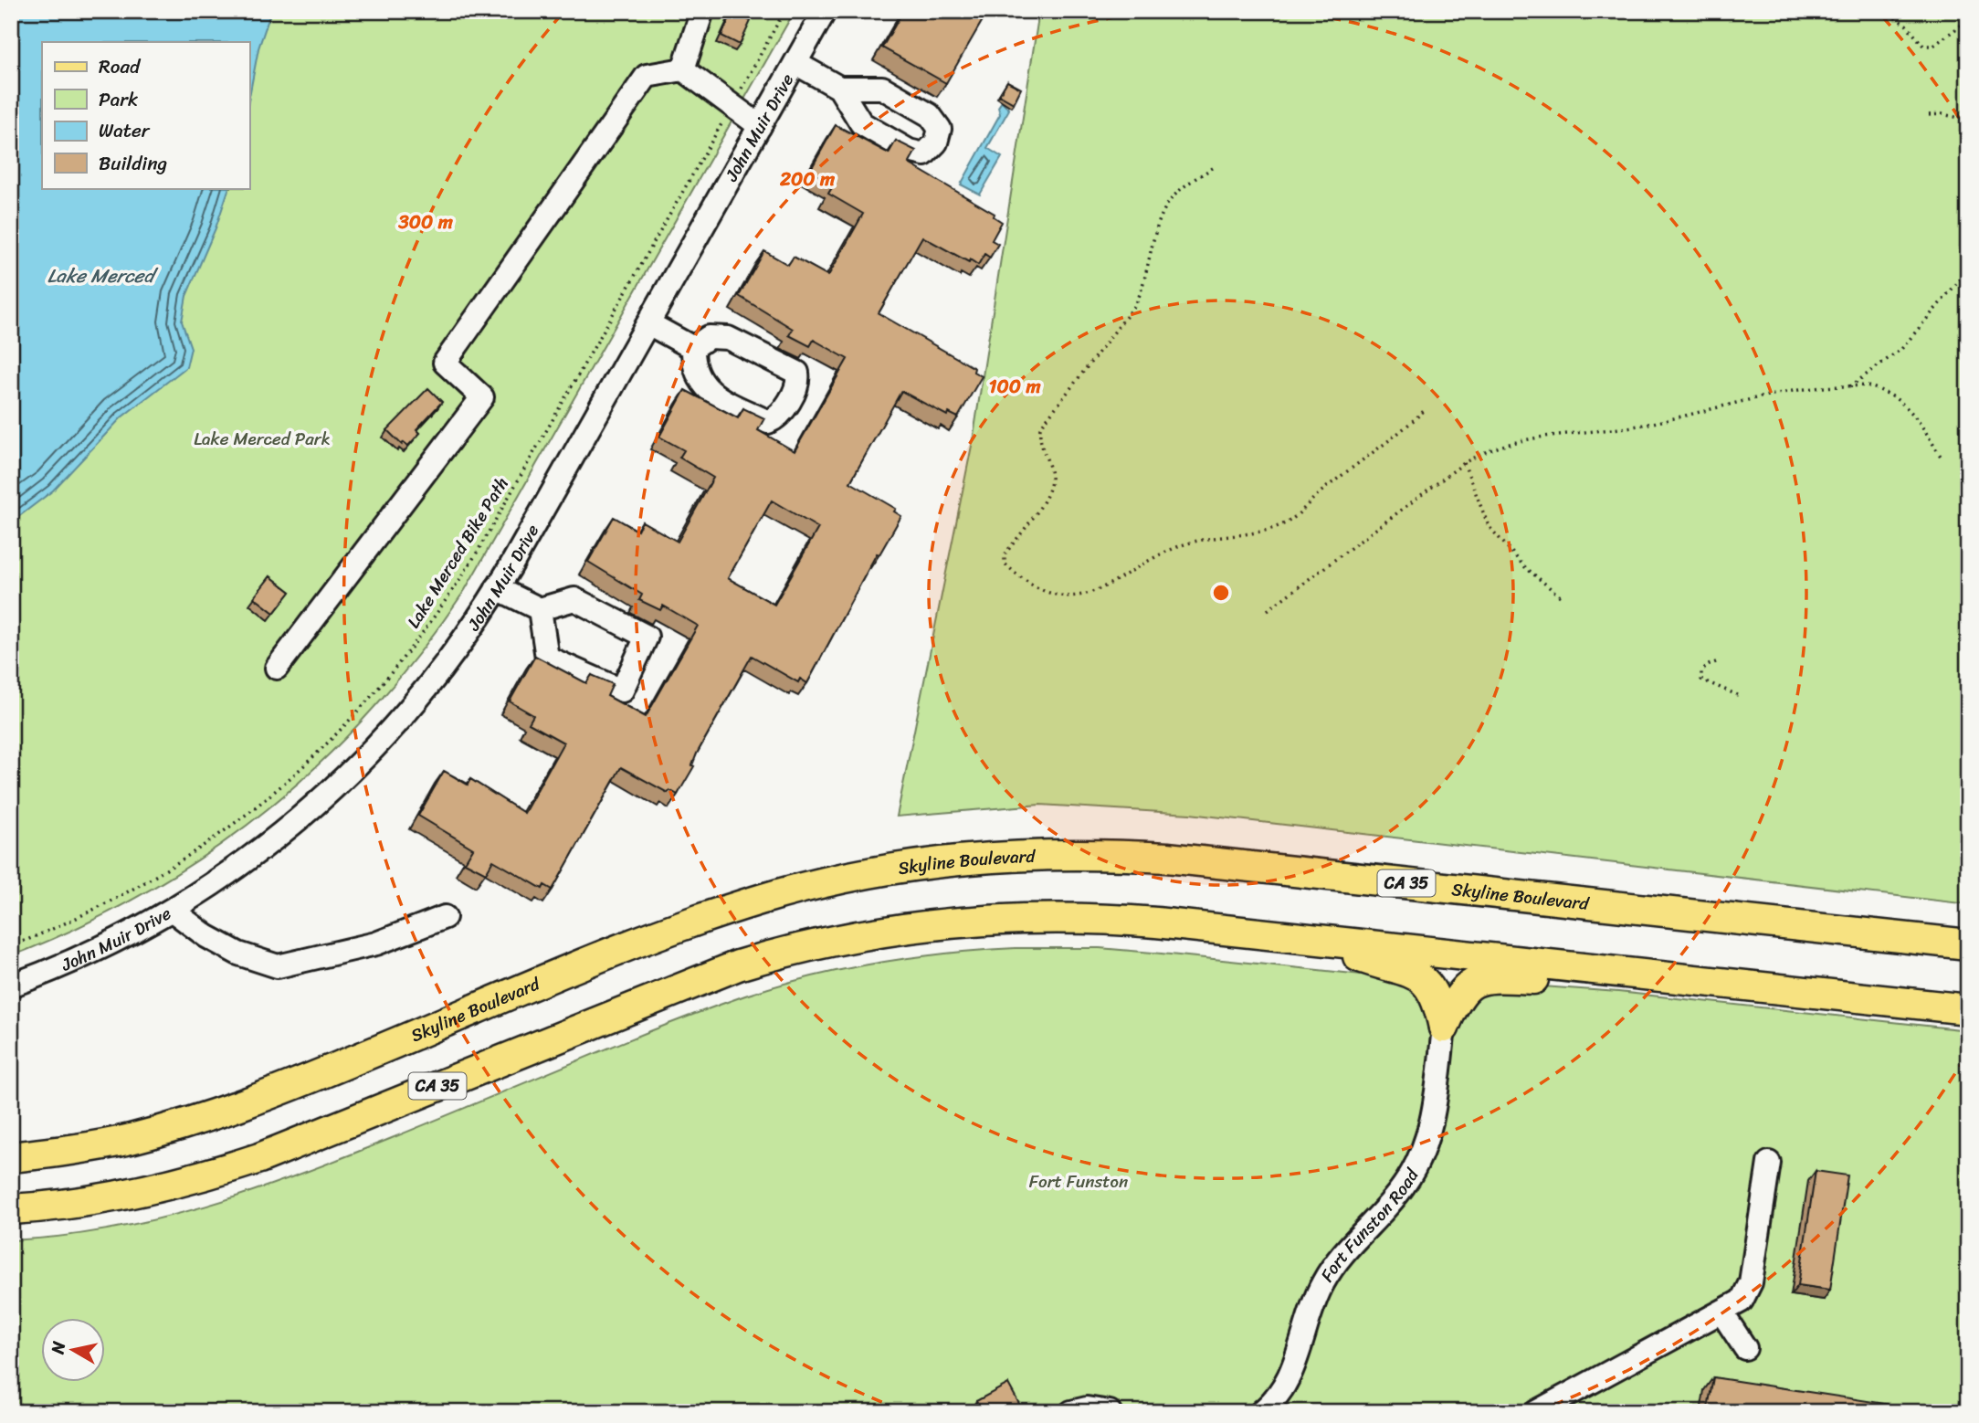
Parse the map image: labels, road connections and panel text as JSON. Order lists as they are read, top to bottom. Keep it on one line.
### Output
{"streets":{"main road":["Skyline Boulevard","CA 35"],"street":["John Muir Drive","Fort Funston Road"],"path":["Lake Merced Bike Path"]},"water":["Lake Merced"],"parks":["Lake Merced Park","Fort Funston"],"legend":["Road","Park","Water","Building"],"north":"left","rings":["200 m","300 m","100 m"]}
